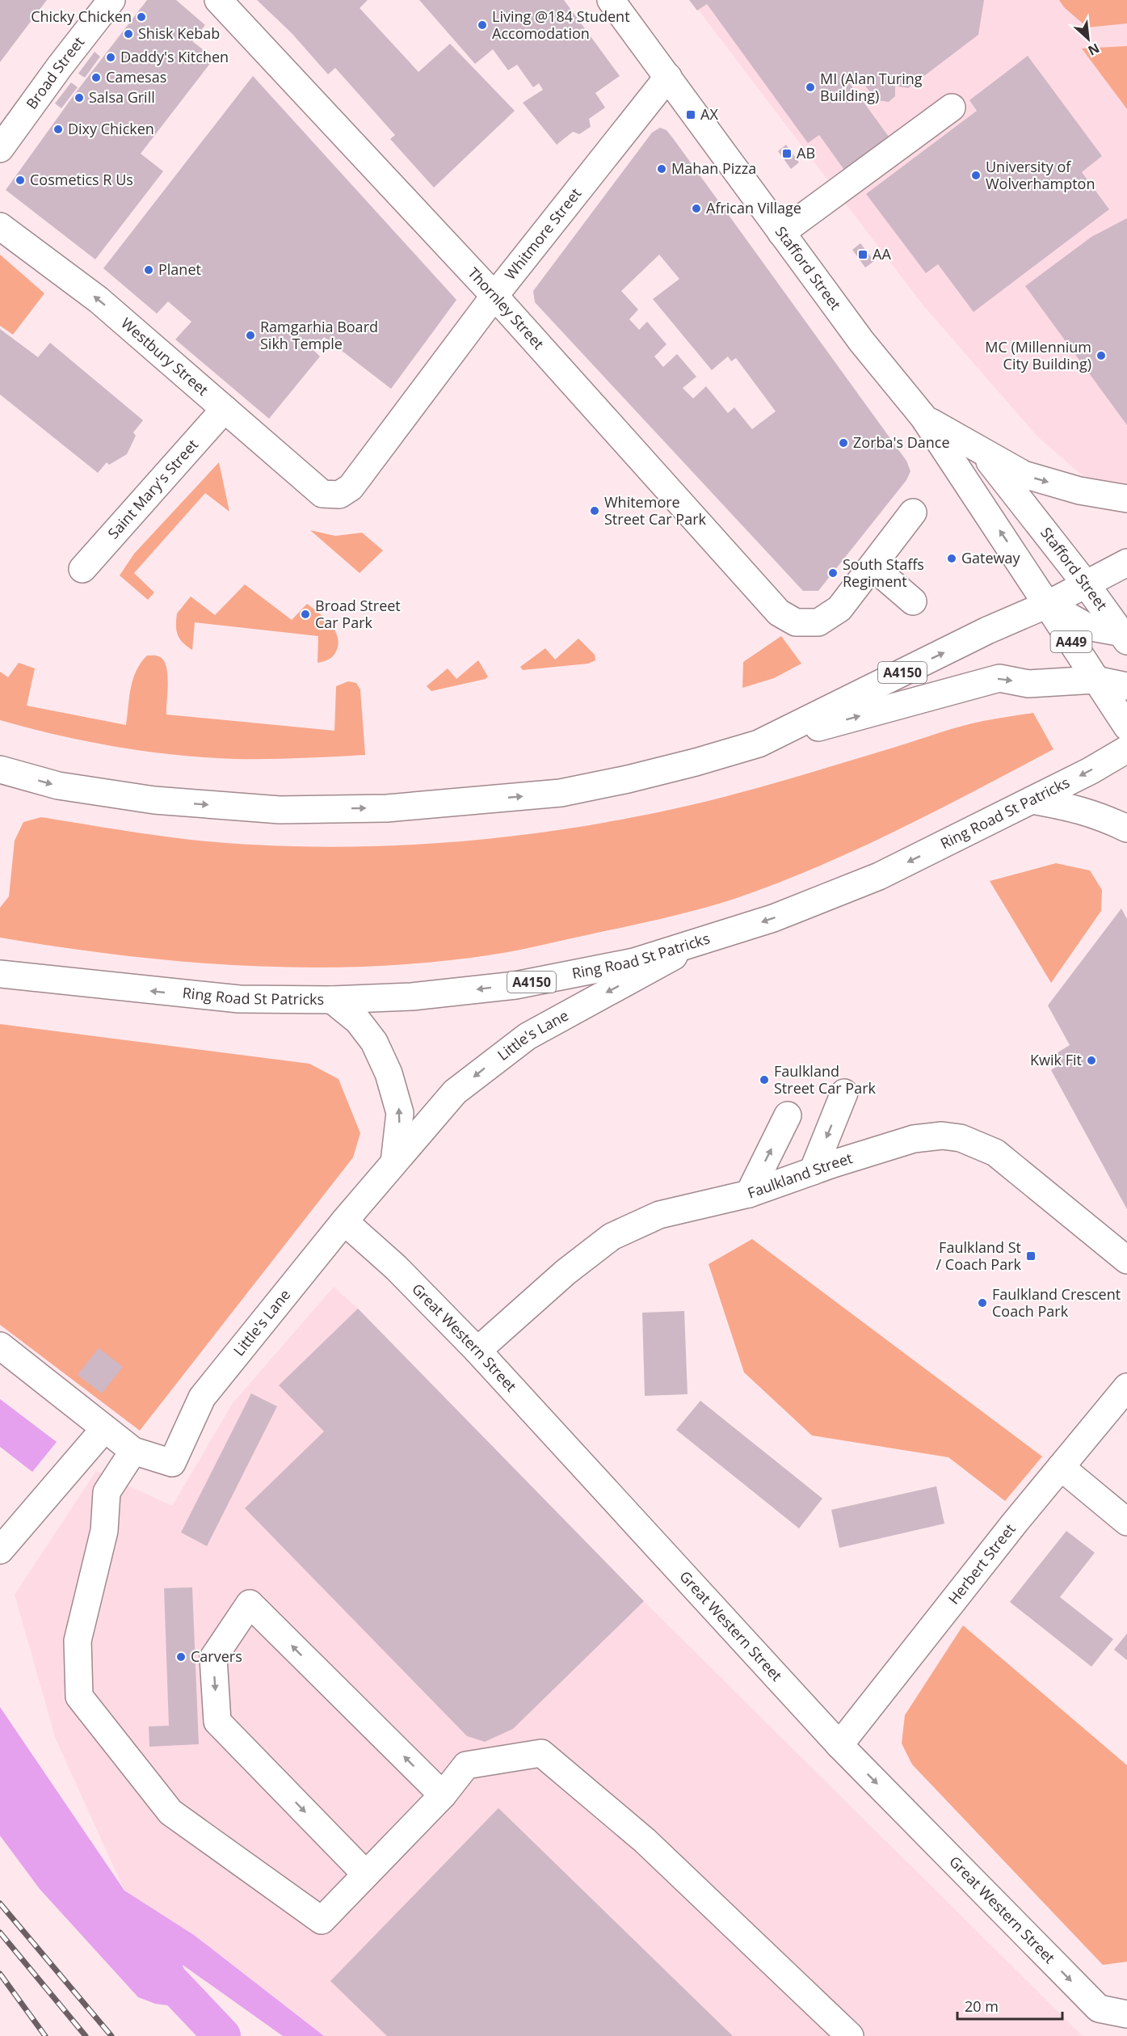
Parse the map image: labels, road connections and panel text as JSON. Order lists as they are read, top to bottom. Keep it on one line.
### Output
{"streets":{"main road":["Broad Street","Whitmore Street","Stafford Street","Thornley Street","Westbury Street","Saint Mary's Street","A449","A4150","Ring Road St Patricks","Little's Lane","Faulkland Street","Great Western Street","Herbert Street"]},"crossings":[["Whitmore Street","Stafford Street"],["Whitmore Street","Thornley Street"],["Whitmore Street","Westbury Street"],["Stafford Street","A4150"],["Westbury Street","Saint Mary's Street"],["Ring Road St Patricks","Little's Lane"],["Little's Lane","Great Western Street"],["Faulkland Street","Great Western Street"],["Great Western Street","Herbert Street"]],"one_way":["Westbury Street","Little's Lane","Great Western Street"],"places":{"other":["Chicky Chicken","Living @184 Student Accomodation","Shisk Kebab","Daddy's Kitchen","Camesas","MI (Alan Turing Building)","Salsa Grill","Dixy Chicken","Mahan Pizza","University of Wolverhampton","Cosmetics R Us","African Village","Planet","Ramgarhia Board Sikh Temple","MC (Millennium City Building)","Zorba's Dance","Whitemore Street Car Park","Gateway","South Staffs Regiment","Broad Street Car Park","Kwik Fit","Faulkland Street Car Park","Faulkland Crescent Coach Park","Carvers"],"transit":["AX","AB","AA","Faulkland St / Coach Park"]},"scale_bar":"20 m","north":"bottom right"}
